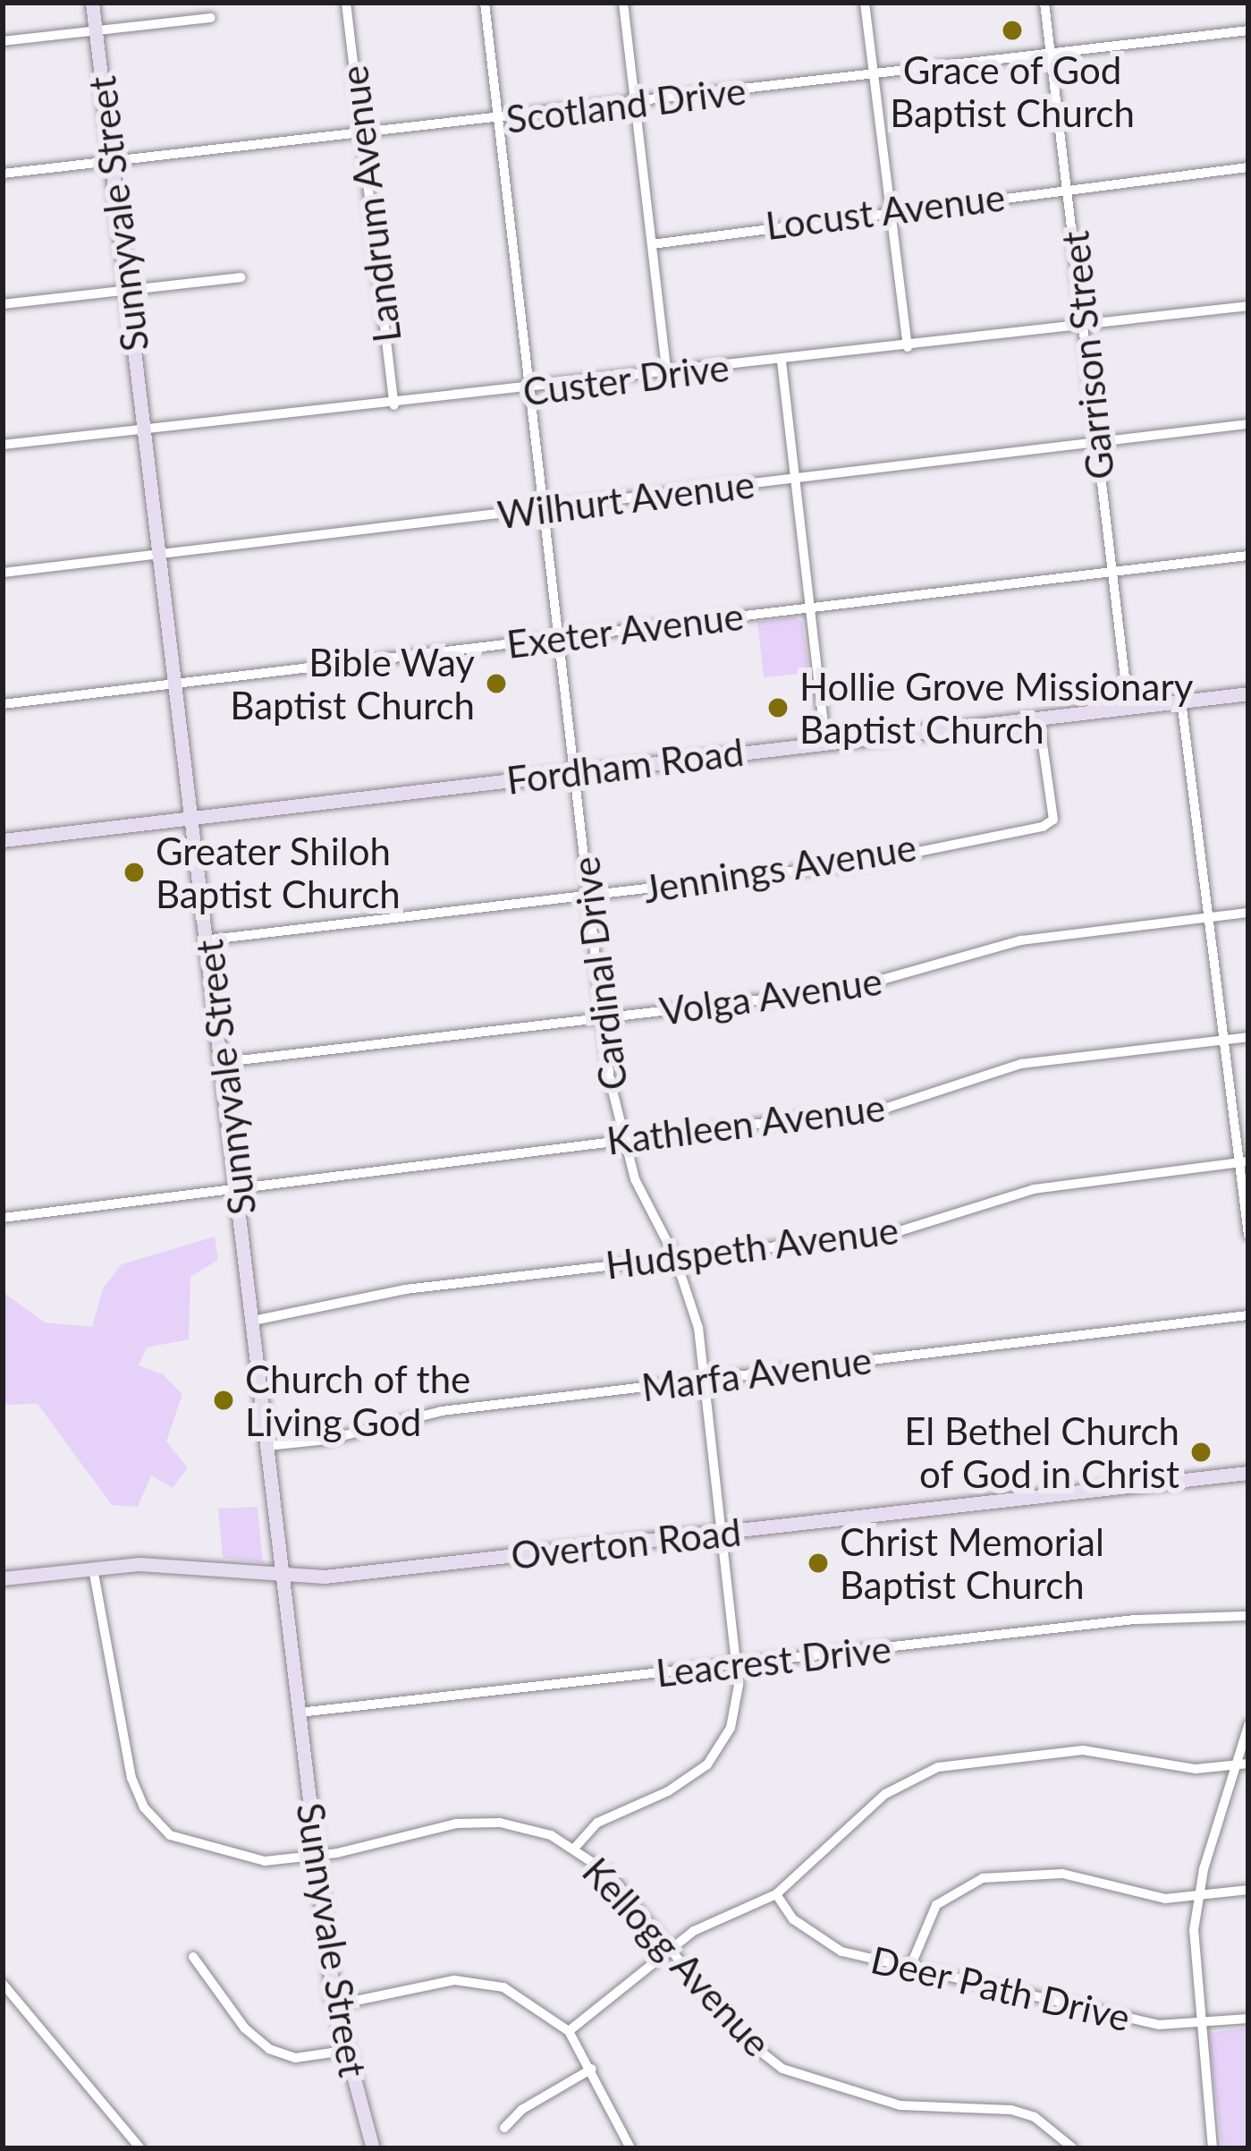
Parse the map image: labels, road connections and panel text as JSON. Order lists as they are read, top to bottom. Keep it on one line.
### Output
{"streets":{"street":["Scotland Drive","Landrum Avenue","Locust Avenue","Sunnyvale Street","Garrison Street","Custer Drive","Wilhurt Avenue","Exeter Avenue","Fordham Road","Jennings Avenue","Cardinal Drive","Volga Avenue","Kathleen Avenue","Hudspeth Avenue","Marfa Avenue","Overton Road","Leacrest Drive","Kellogg Avenue","Deer Path Drive"]},"crossings":[["Scotland Drive","Landrum Avenue"],["Scotland Drive","Sunnyvale Street"],["Scotland Drive","Garrison Street"],["Scotland Drive","Cardinal Drive"],["Landrum Avenue","Custer Drive"],["Locust Avenue","Garrison Street"],["Sunnyvale Street","Custer Drive"],["Sunnyvale Street","Wilhurt Avenue"],["Sunnyvale Street","Exeter Avenue"],["Sunnyvale Street","Fordham Road"],["Sunnyvale Street","Jennings Avenue"],["Sunnyvale Street","Volga Avenue"],["Sunnyvale Street","Kathleen Avenue"],["Sunnyvale Street","Hudspeth Avenue"],["Sunnyvale Street","Marfa Avenue"],["Sunnyvale Street","Overton Road"],["Sunnyvale Street","Leacrest Drive"],["Sunnyvale Street","Kellogg Avenue"],["Garrison Street","Custer Drive"],["Garrison Street","Wilhurt Avenue"],["Garrison Street","Exeter Avenue"],["Garrison Street","Fordham Road"],["Custer Drive","Cardinal Drive"],["Wilhurt Avenue","Cardinal Drive"],["Exeter Avenue","Cardinal Drive"],["Fordham Road","Jennings Avenue"],["Fordham Road","Cardinal Drive"],["Jennings Avenue","Cardinal Drive"],["Cardinal Drive","Volga Avenue"],["Cardinal Drive","Kathleen Avenue"],["Cardinal Drive","Hudspeth Avenue"],["Cardinal Drive","Marfa Avenue"],["Cardinal Drive","Overton Road"],["Cardinal Drive","Leacrest Drive"],["Cardinal Drive","Kellogg Avenue"],["Overton Road","Kellogg Avenue"]],"places":["Grace of God Baptist Church","Bible Way Baptist Church","Hollie Grove Missionary Baptist Church","Greater Shiloh Baptist Church","Church of the Living God","El Bethel Church of God in Christ","Christ Memorial Baptist Church"]}
